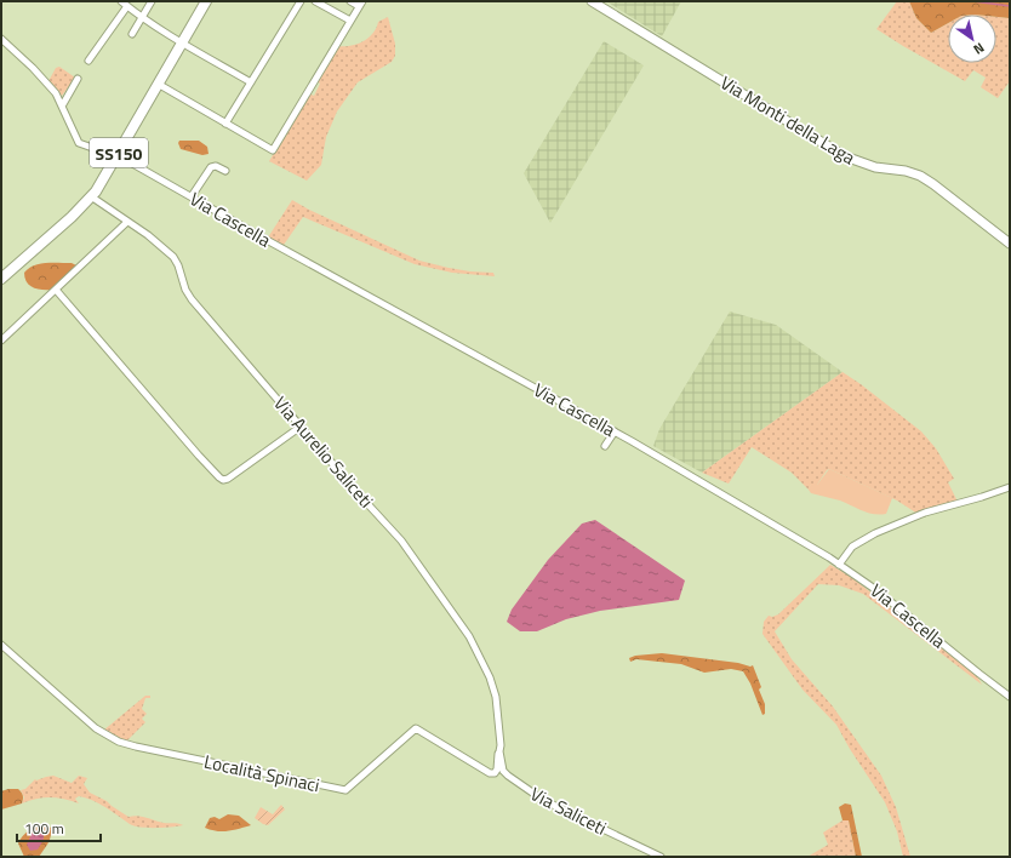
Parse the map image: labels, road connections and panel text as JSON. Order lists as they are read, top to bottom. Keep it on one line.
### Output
{"streets":{"main road":["SS150"],"street":["Via Monti della Laga","Via Cascella","Via Aurelio Saliceti","Località Spinaci","Via Saliceti"]},"crossings":[["SS150","Via Cascella"],["SS150","Via Aurelio Saliceti"],["Via Aurelio Saliceti","Località Spinaci"],["Via Aurelio Saliceti","Via Saliceti"],["Località Spinaci","Via Saliceti"]],"scale_bar":"100 m","north":"bottom right"}
